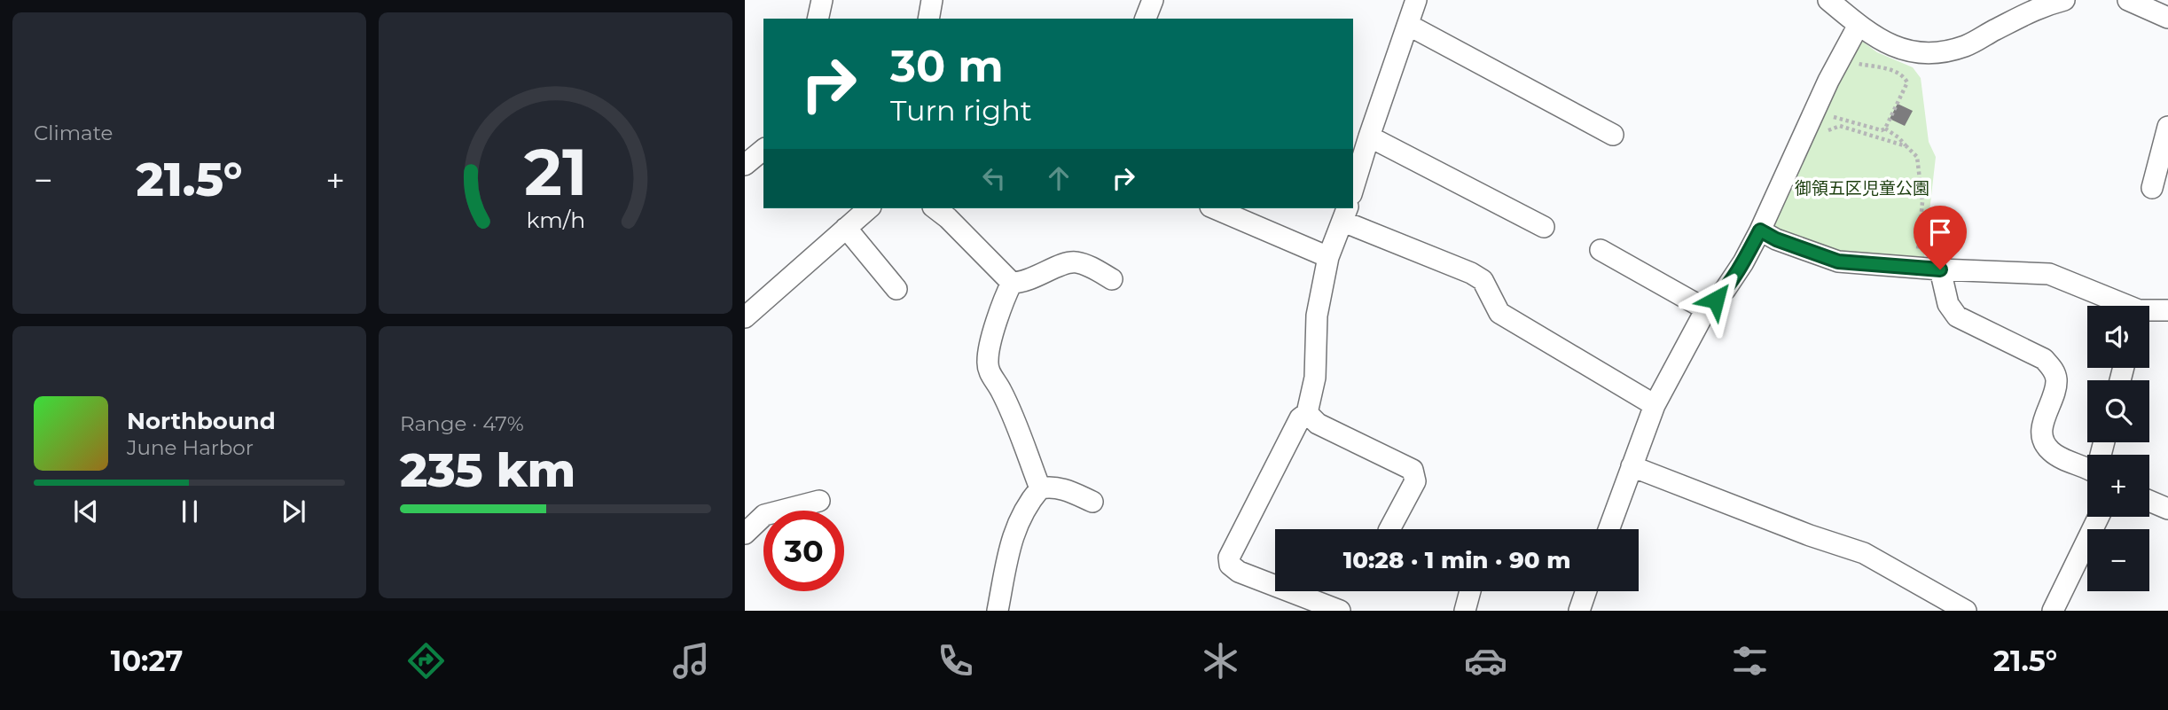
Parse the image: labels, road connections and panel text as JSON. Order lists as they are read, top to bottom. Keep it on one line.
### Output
{"parks":["御領五区児童公園"],"page":{"tile":["Climate",["Range · 47%","235 km"]],"turn":["30 m","Turn right"],"heat":["−","21.5°","+"],"map_buttons":["+","−"],"song":["Northbound","June Harbor"],"limit":"30","trip":"10:28 · 1 min · 90 m","tabs":["10:27","21.5°"],"gauge":["21","km/h"]}}
